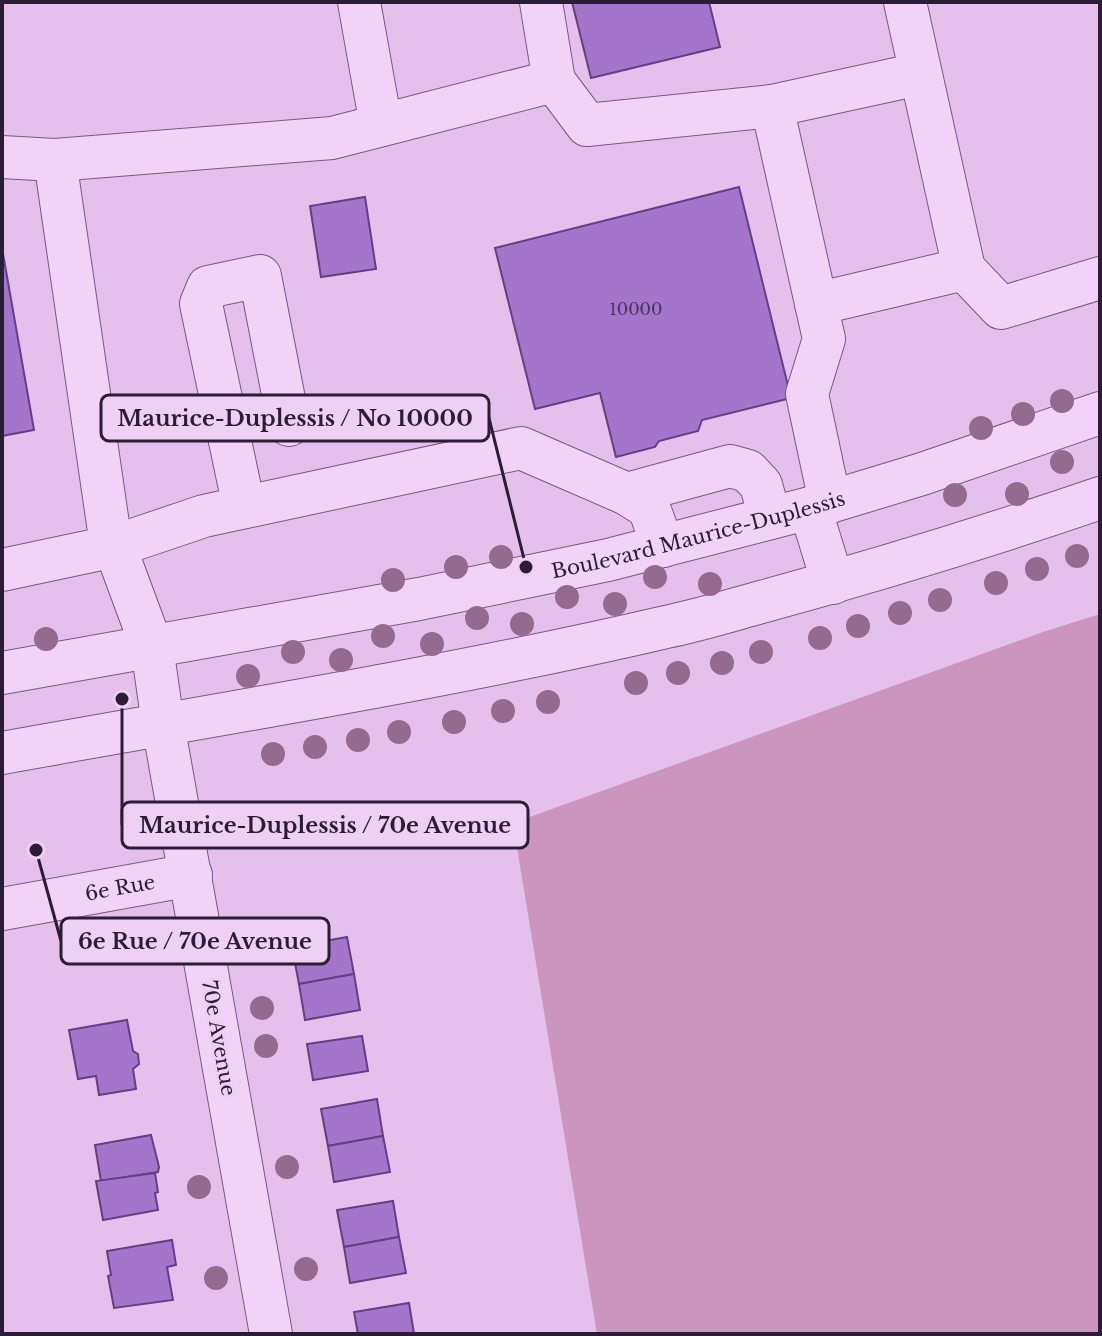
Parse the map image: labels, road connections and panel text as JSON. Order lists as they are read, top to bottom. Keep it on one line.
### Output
{"streets":{"street":["Boulevard Maurice-Duplessis","6e Rue","70e Avenue"]},"crossings":[["Boulevard Maurice-Duplessis","70e Avenue"],["6e Rue","70e Avenue"]],"places":["Maurice-Duplessis / No 10000","Maurice-Duplessis / 70e Avenue","6e Rue / 70e Avenue"],"house_numbers":["10000"]}
